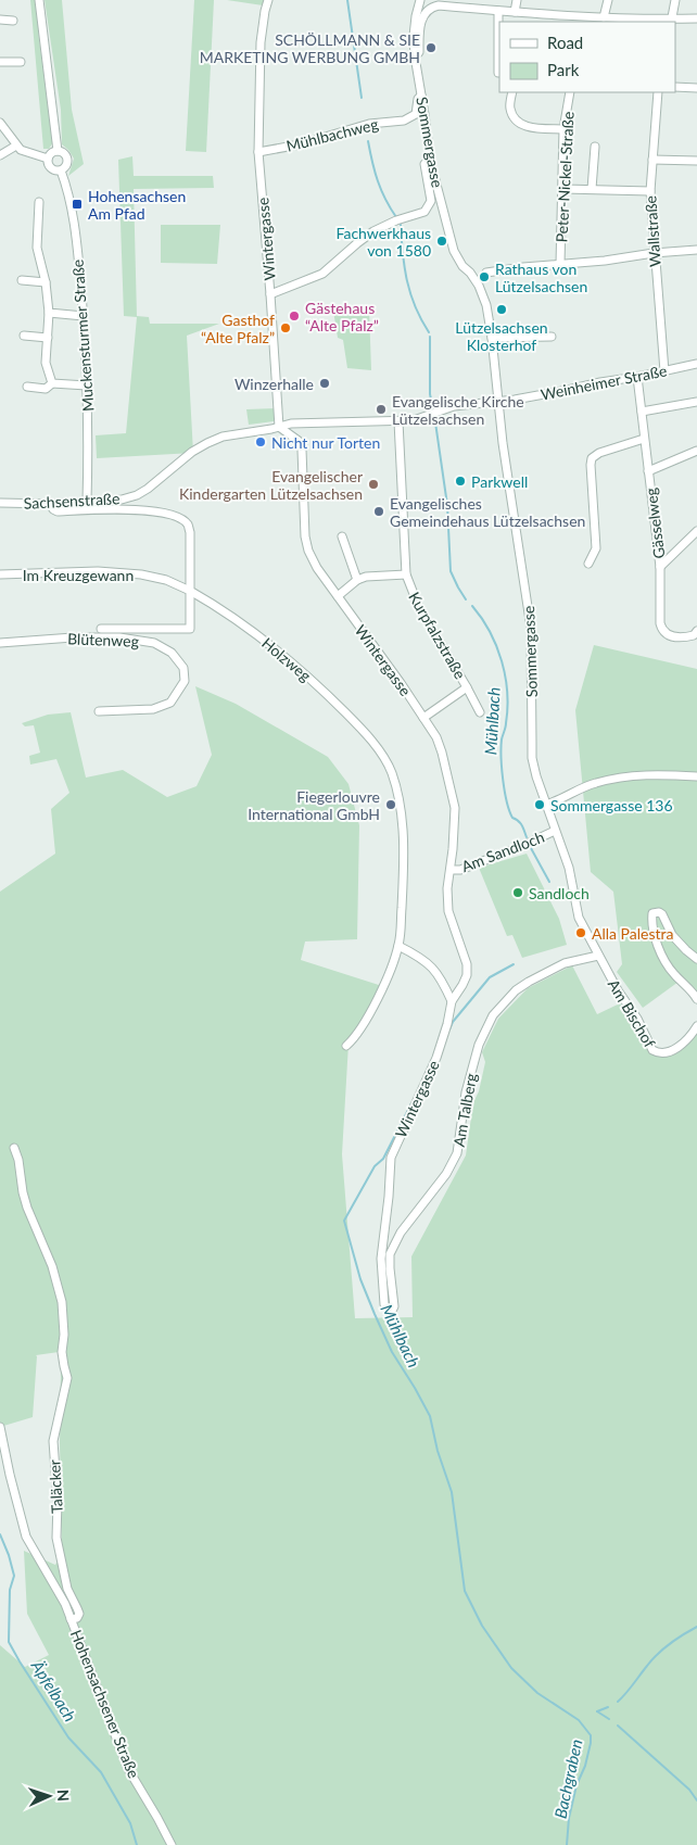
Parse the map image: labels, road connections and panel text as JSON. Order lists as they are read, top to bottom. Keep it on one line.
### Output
{"streets":{"street":["Mühlbachweg","Sommergasse","Peter-Nickel-Straße","Wallstraße","Wintergasse","Muckensturmer Straße","Weinheimer Straße","Sachsenstraße","Gässelweg","Im Kreuzgewann","Kurpfalzstraße","Blütenweg","Holzweg","Am Sandloch","Am Bischof","Am Talberg","Taläcker","Hohensachsener Straße"]},"crossings":[["Mühlbachweg","Sommergasse"],["Mühlbachweg","Wintergasse"],["Sommergasse","Weinheimer Straße"],["Sommergasse","Am Sandloch"],["Sommergasse","Am Bischof"],["Sommergasse","Am Talberg"],["Wallstraße","Weinheimer Straße"],["Wintergasse","Weinheimer Straße"],["Wintergasse","Kurpfalzstraße"],["Wintergasse","Am Sandloch"],["Wintergasse","Am Talberg"],["Muckensturmer Straße","Sachsenstraße"],["Weinheimer Straße","Sachsenstraße"],["Weinheimer Straße","Gässelweg"],["Weinheimer Straße","Kurpfalzstraße"],["Im Kreuzgewann","Holzweg"],["Am Bischof","Am Talberg"],["Taläcker","Hohensachsener Straße"]],"water":["Mühlbach","Äpfelbach","Bachgraben"],"places":{"other":["SCHÖLLMANN & SIE MARKETING WERBUNG GMBH","Fachwerkhaus von 1580","Rathaus von Lützelsachsen","Lützelsachsen Klosterhof","Gästehaus “Alte Pfalz”","Gasthof “Alte Pfalz”","Winzerhalle","Evangelische Kirche Lützelsachsen","Nicht nur Torten","Parkwell","Evangelischer Kindergarten Lützelsachsen","Evangelisches Gemeindehaus Lützelsachsen","Fiegerlouvre International GmbH","Sommergasse 136","Sandloch","Alla Palestra"],"transit":["Hohensachsen Am Pfad"]},"legend":["Road","Park"],"north":"right"}
